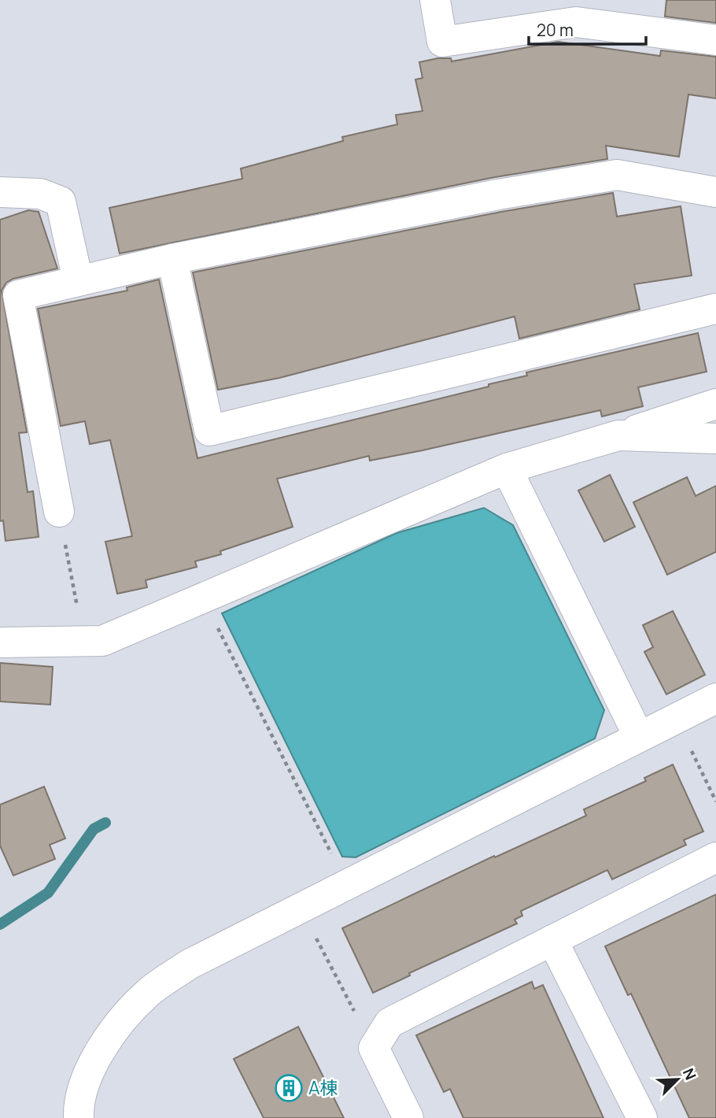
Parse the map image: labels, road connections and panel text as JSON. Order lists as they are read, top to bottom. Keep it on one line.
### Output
{"places":{"building":["A棟"]},"scale_bar":"20 m","north":"top right"}
